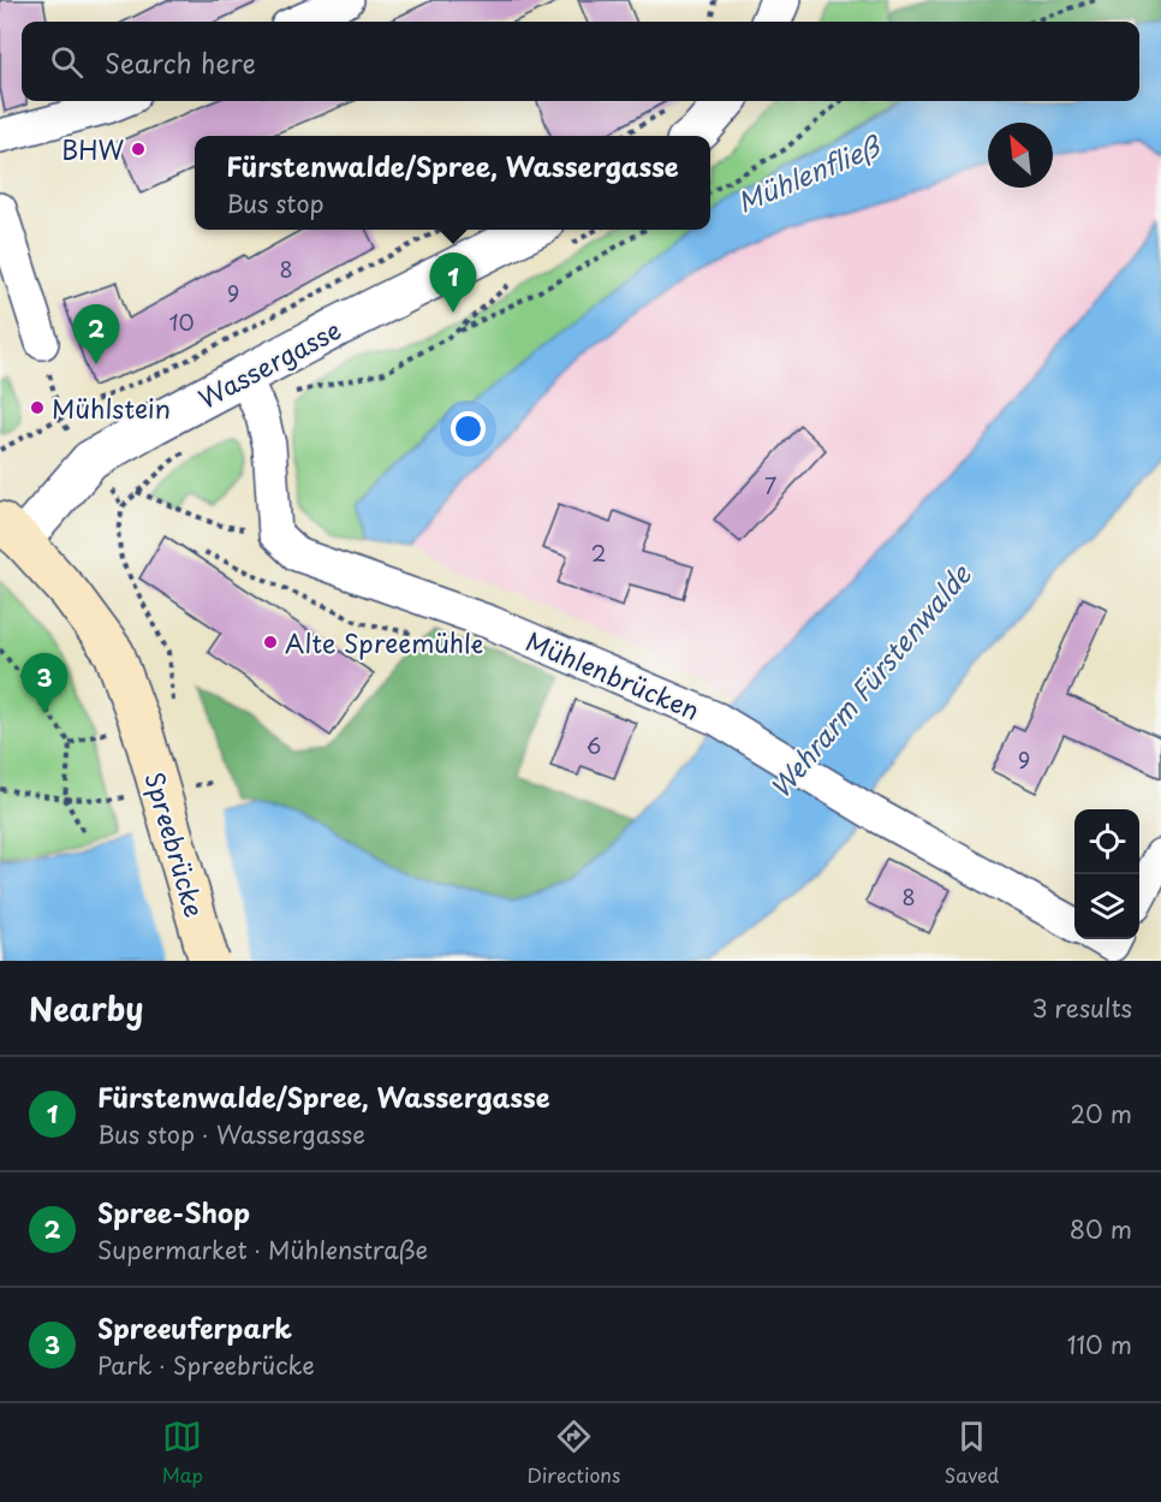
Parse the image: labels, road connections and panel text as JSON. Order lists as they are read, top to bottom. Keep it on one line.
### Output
{"streets":{"main road":["Spreebrücke"],"street":["Wassergasse","Mühlenbrücken"]},"crossings":[["Wassergasse","Spreebrücke"]],"water":["Mühlenfließ","Wehrarm Fürstenwalde"],"places":["BHW","Mühlstein","Alte Spreemühle"],"house_numbers":["8","9","10","7","2","6","9","8"],"north":"top left","page":{"search":"Search here","popup":["Fürstenwalde/Spree, Wassergasse","Bus stop"],"pins":["1","2","3"],"heading":["Nearby","3 results"],"list":[{"mark":"1","name":"Fürstenwalde/Spree, Wassergasse","note":"Bus stop · Wassergasse","value":"20 m"},{"mark":"2","name":"Spree-Shop","note":"Supermarket · Mühlenstraße","value":"80 m"},{"mark":"3","name":"Spreeuferpark","note":"Park · Spreebrücke","value":"110 m"}],"nav":["Map","Directions","Saved"]}}
